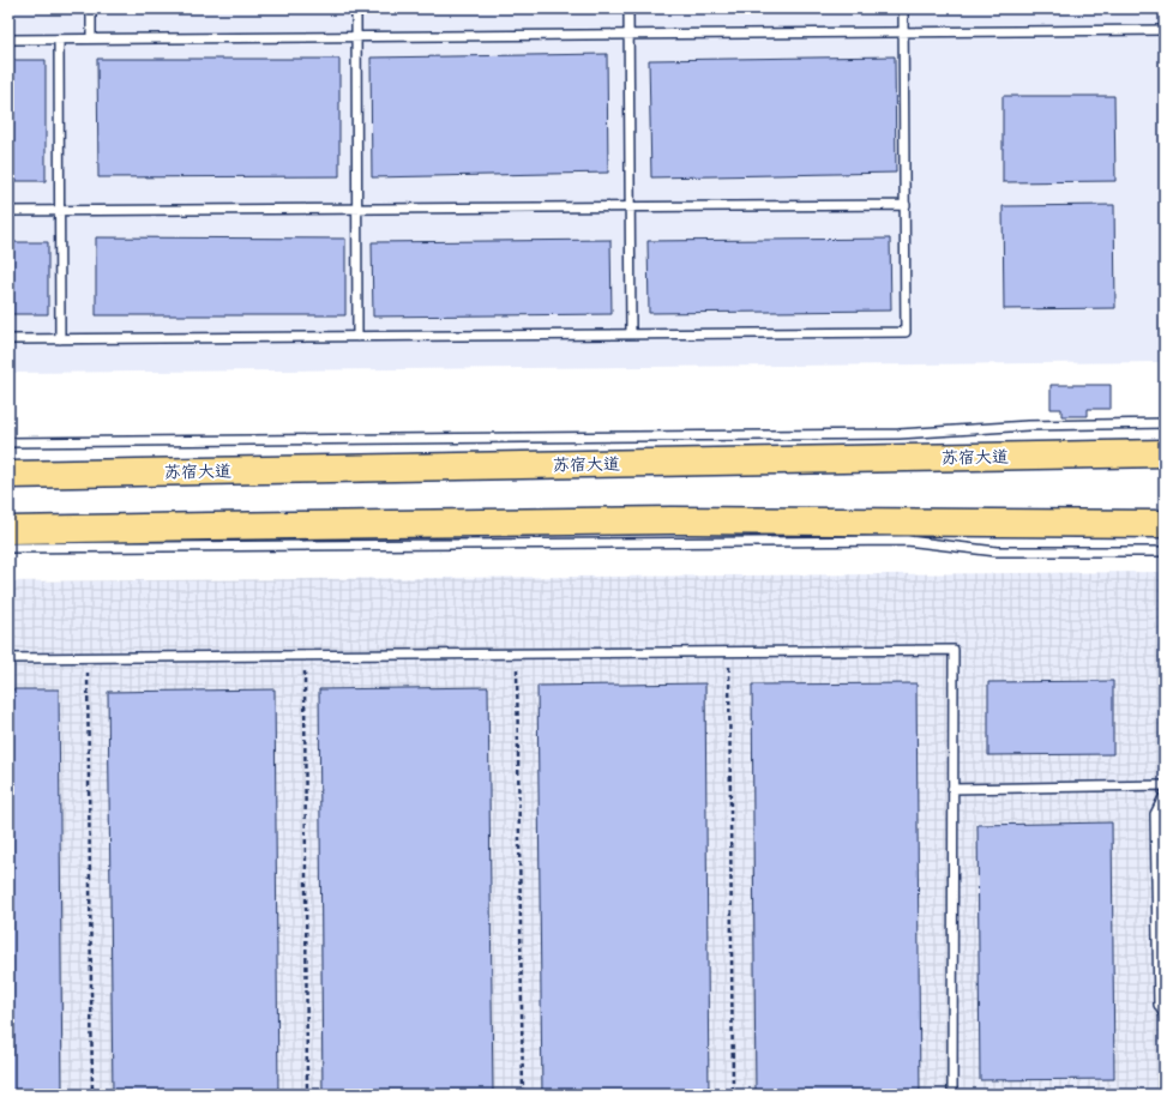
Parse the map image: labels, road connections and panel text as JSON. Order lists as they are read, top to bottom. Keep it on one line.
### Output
{"streets":{"main road":["苏宿大道"]}}
